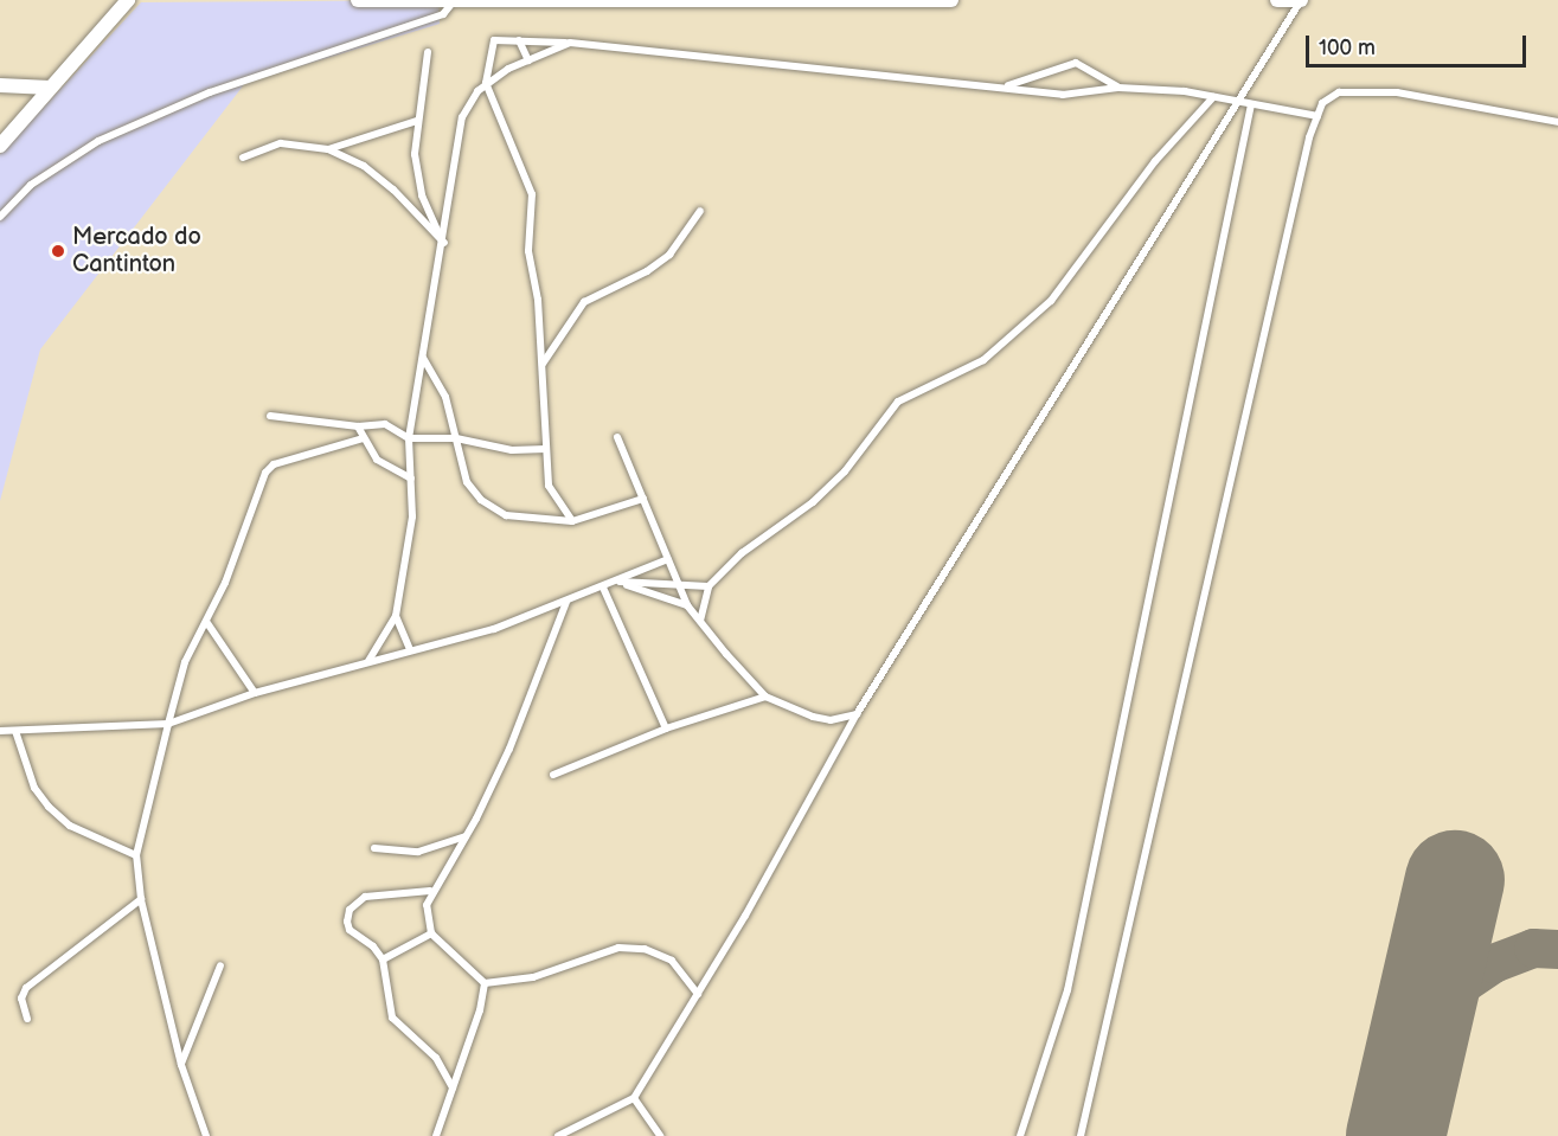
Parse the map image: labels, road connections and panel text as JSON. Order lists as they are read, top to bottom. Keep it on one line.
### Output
{"places":["Mercado do Cantinton"],"scale_bar":"100 m"}
